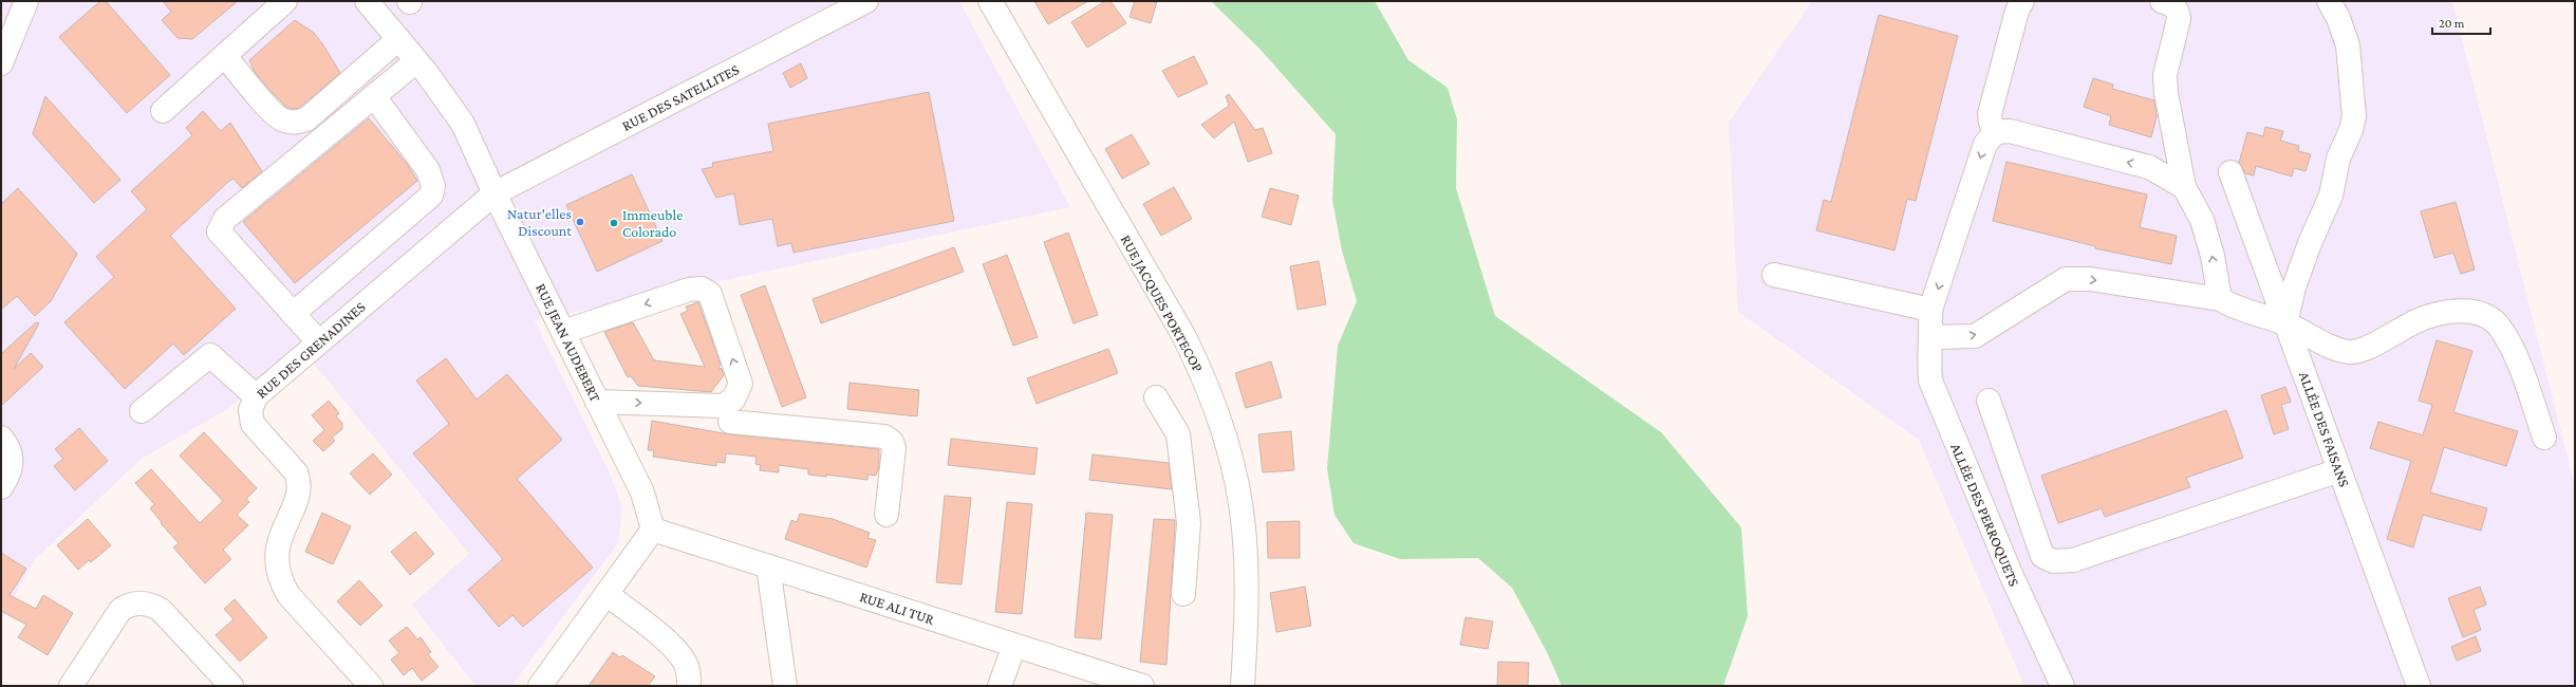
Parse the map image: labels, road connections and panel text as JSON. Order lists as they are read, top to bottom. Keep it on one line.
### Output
{"streets":{"street":["RUE DES SATELLITES","RUE JACQUES PORTECOP","RUE JEAN AUDEBERT","RUE DES GRENADINES","ALLÉE DES FAISANS","ALLÉE DES PERROQUETS","RUE ALI TUR"]},"crossings":[["RUE DES SATELLITES","RUE JEAN AUDEBERT"],["RUE DES SATELLITES","RUE DES GRENADINES"],["RUE JEAN AUDEBERT","RUE DES GRENADINES"],["RUE JEAN AUDEBERT","RUE ALI TUR"]],"places":["Natur'elles Discount","Immeuble Colorado"],"scale_bar":"20 m"}
